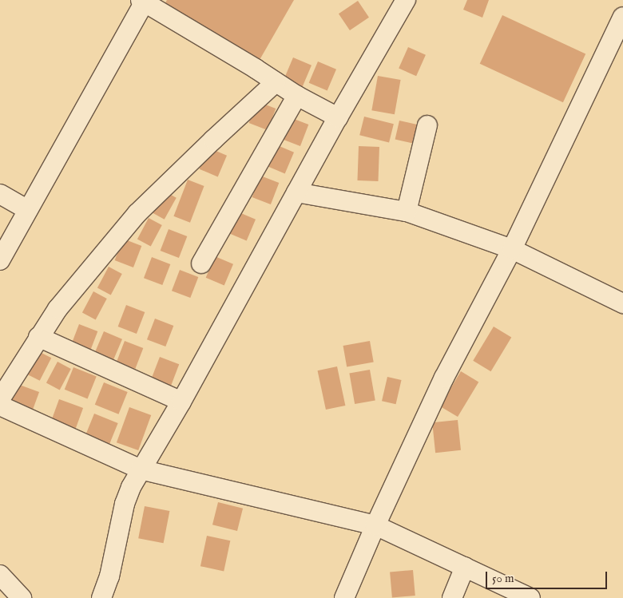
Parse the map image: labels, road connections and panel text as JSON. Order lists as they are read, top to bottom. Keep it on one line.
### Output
{"scale_bar":"50 m"}
